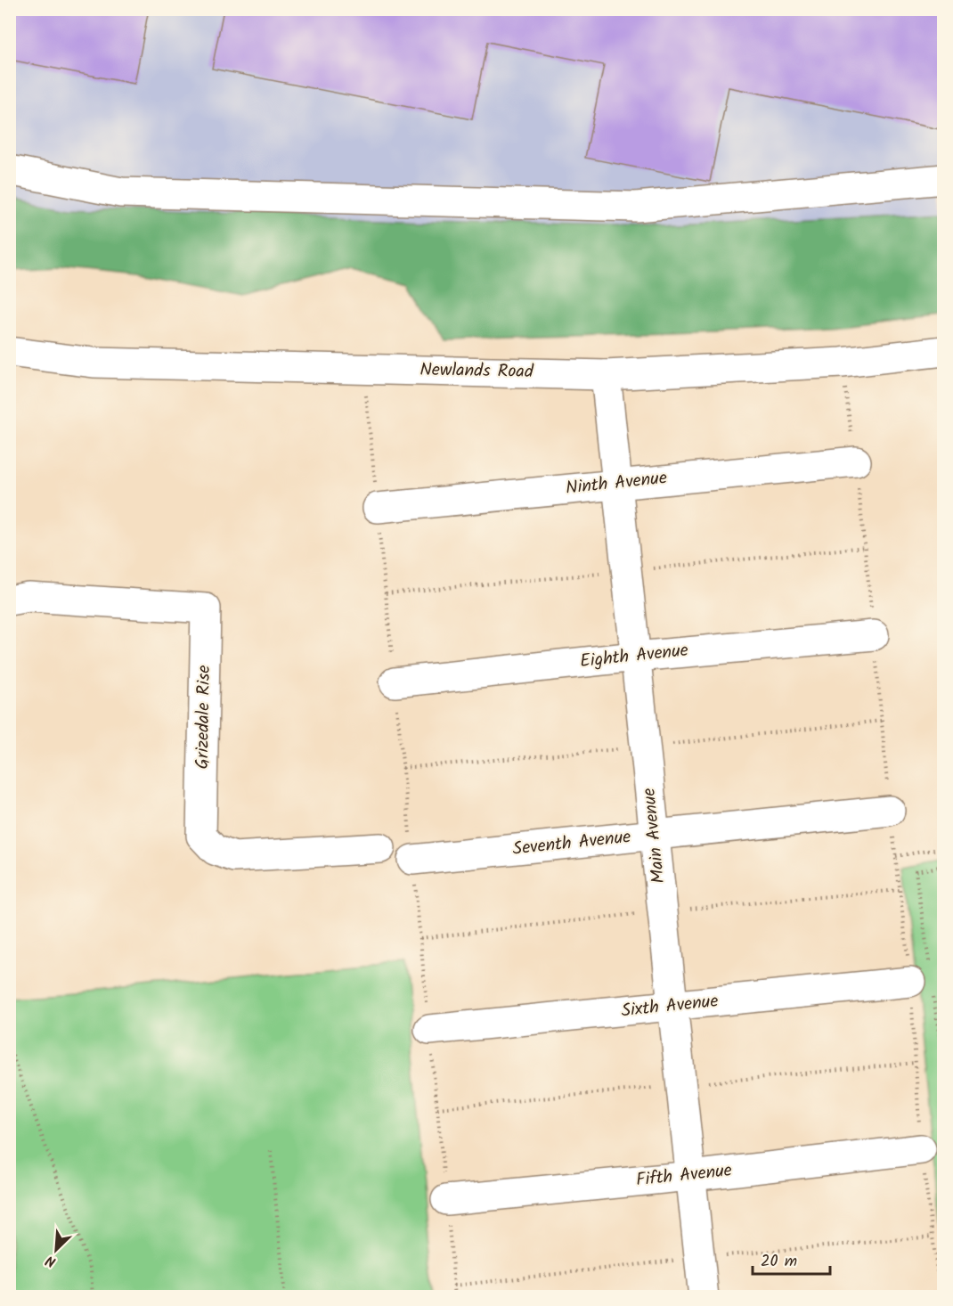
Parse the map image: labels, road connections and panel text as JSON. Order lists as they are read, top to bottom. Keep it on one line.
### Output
{"streets":{"street":["Newlands Road","Ninth Avenue","Eighth Avenue","Grizedale Rise","Main Avenue","Seventh Avenue","Sixth Avenue","Fifth Avenue"]},"crossings":[["Newlands Road","Main Avenue"],["Ninth Avenue","Main Avenue"],["Eighth Avenue","Main Avenue"],["Main Avenue","Seventh Avenue"],["Main Avenue","Sixth Avenue"],["Main Avenue","Fifth Avenue"]],"scale_bar":"20 m","north":"bottom left"}
